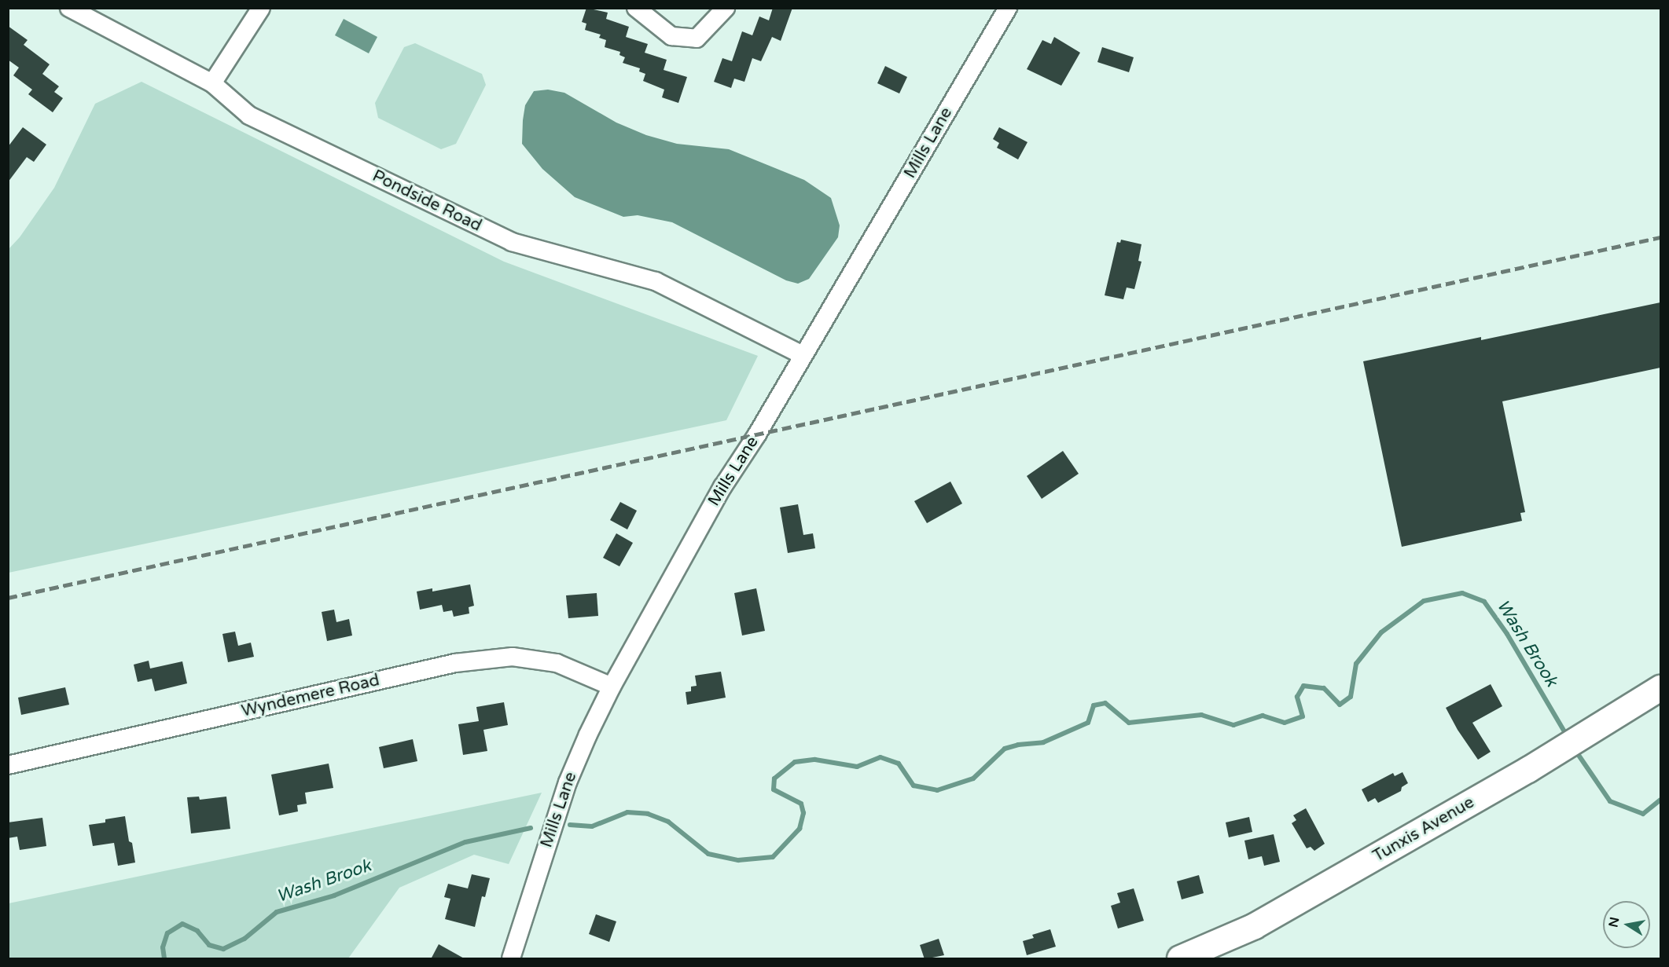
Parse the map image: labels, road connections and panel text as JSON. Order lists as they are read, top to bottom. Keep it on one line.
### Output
{"streets":{"main road":["Tunxis Avenue"],"street":["Mills Lane","Pondside Road","Wyndemere Road"]},"crossings":[["Mills Lane","Pondside Road"],["Mills Lane","Wyndemere Road"]],"water":["Wash Brook"],"north":"left"}
